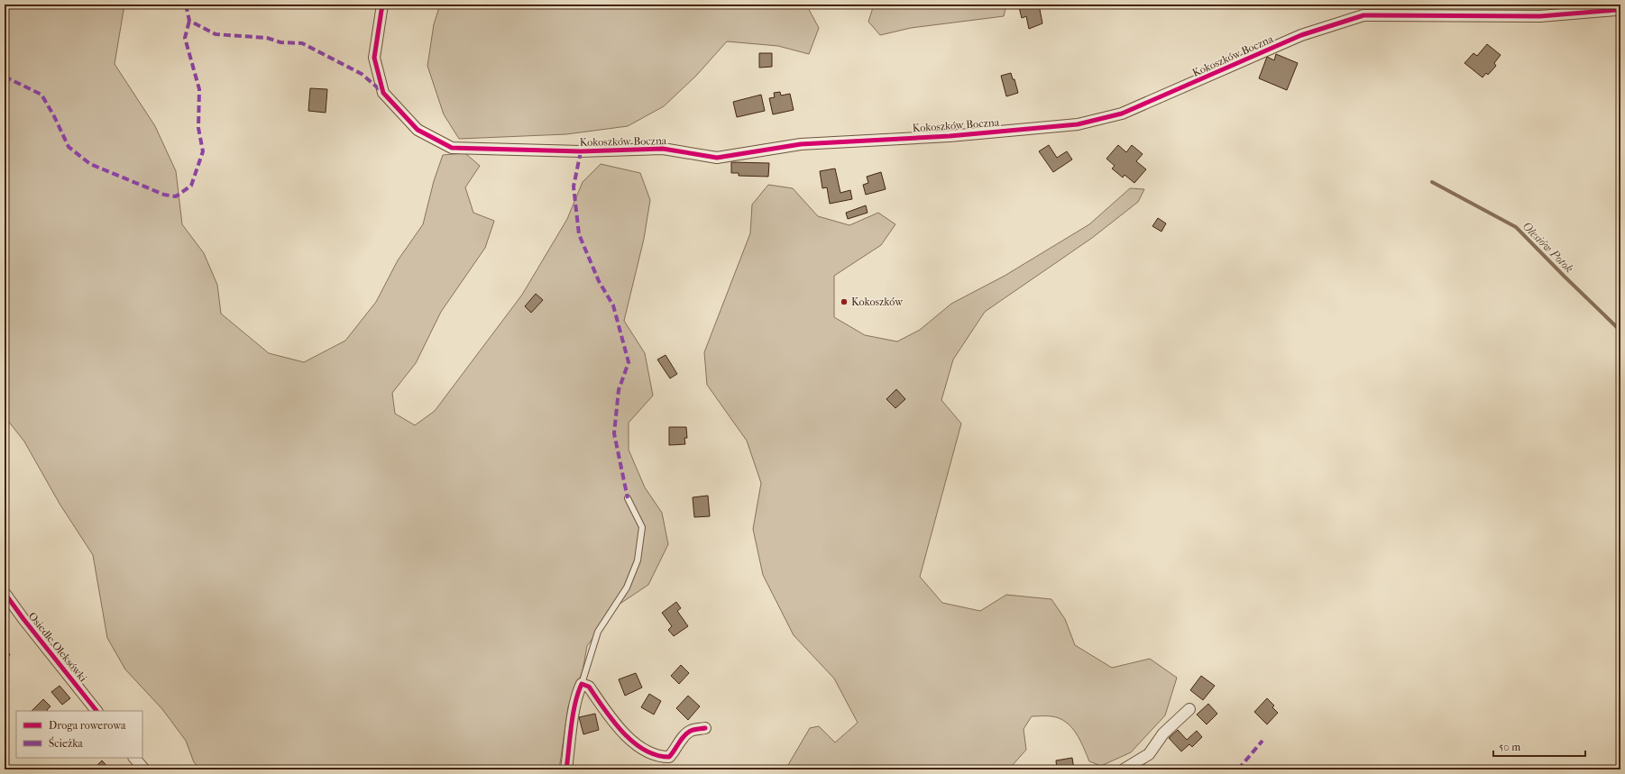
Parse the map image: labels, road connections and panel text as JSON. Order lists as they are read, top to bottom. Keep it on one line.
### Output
{"streets":{"street":["Kokoszków Boczna","Osiedle Oleksówki"]},"water":["Olesiów Potok"],"places":["Kokoszków"],"legend":["Droga rowerowa","Ścieżka"],"scale_bar":"50 m"}
